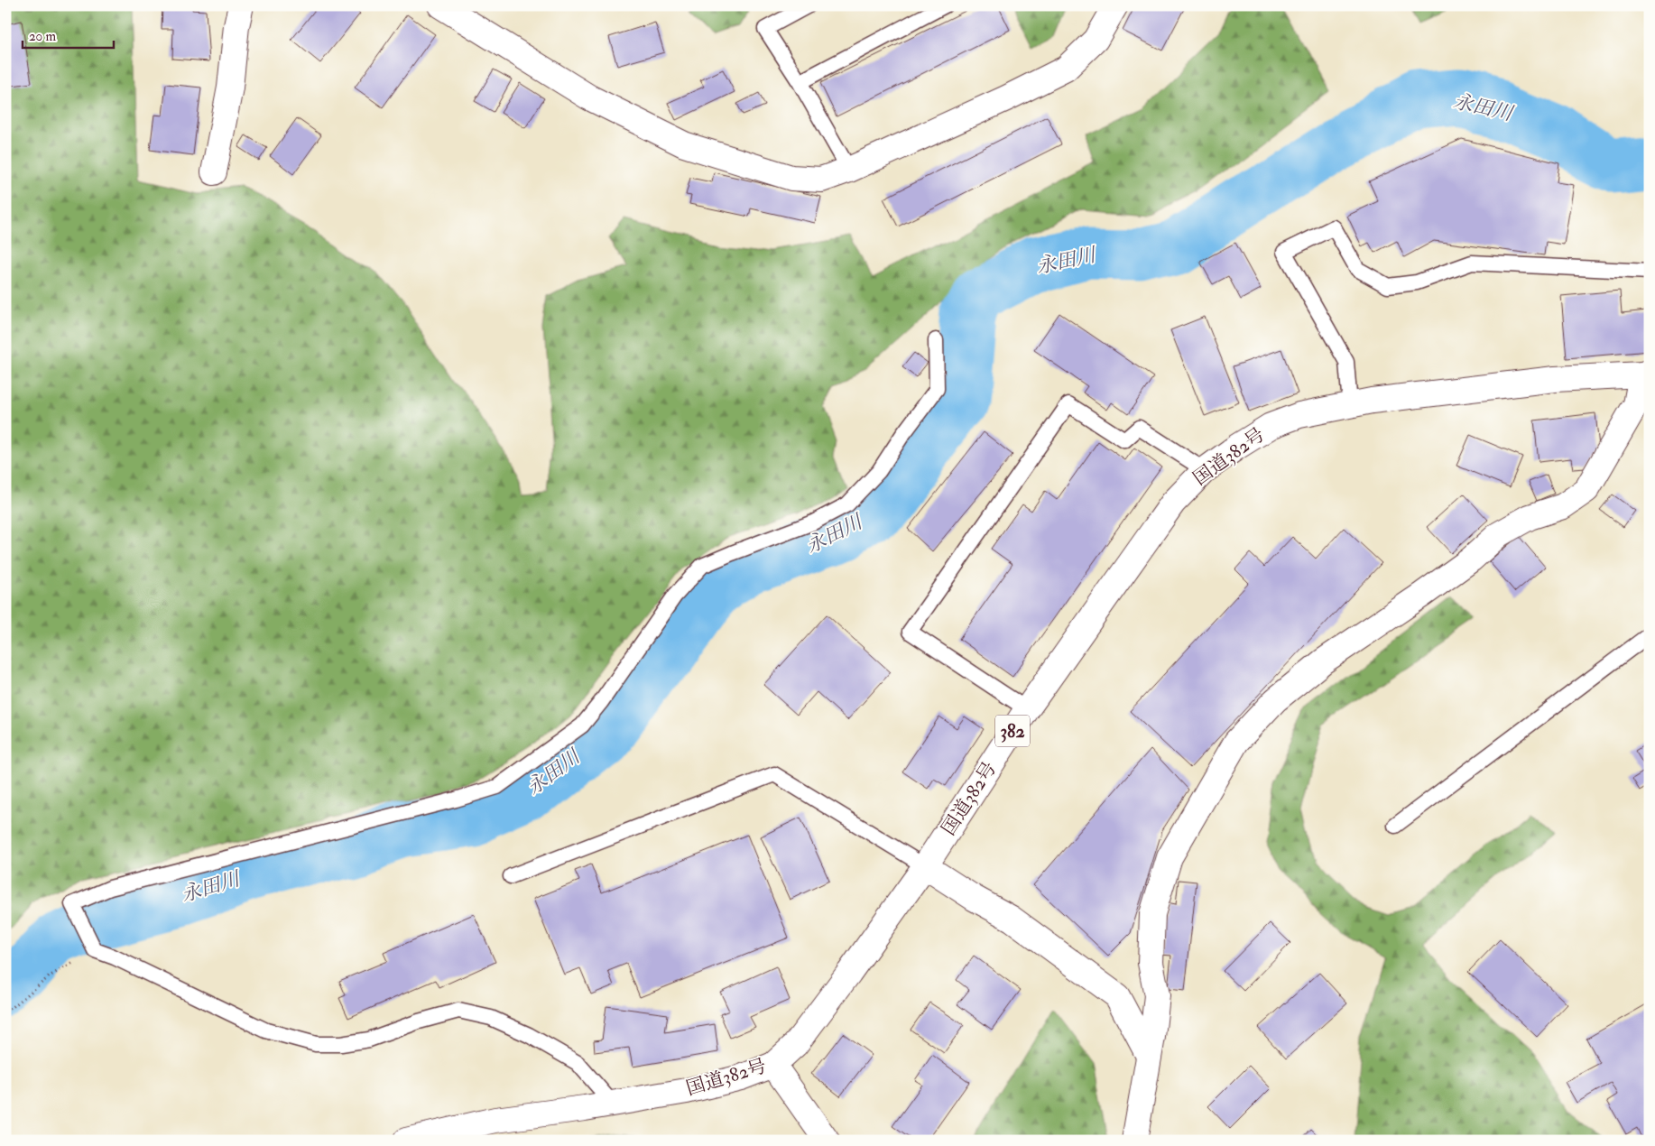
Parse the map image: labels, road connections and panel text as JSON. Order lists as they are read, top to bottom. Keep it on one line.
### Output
{"streets":{"main road":["国道382号","382"]},"water":["永田川"],"scale_bar":"20 m"}
